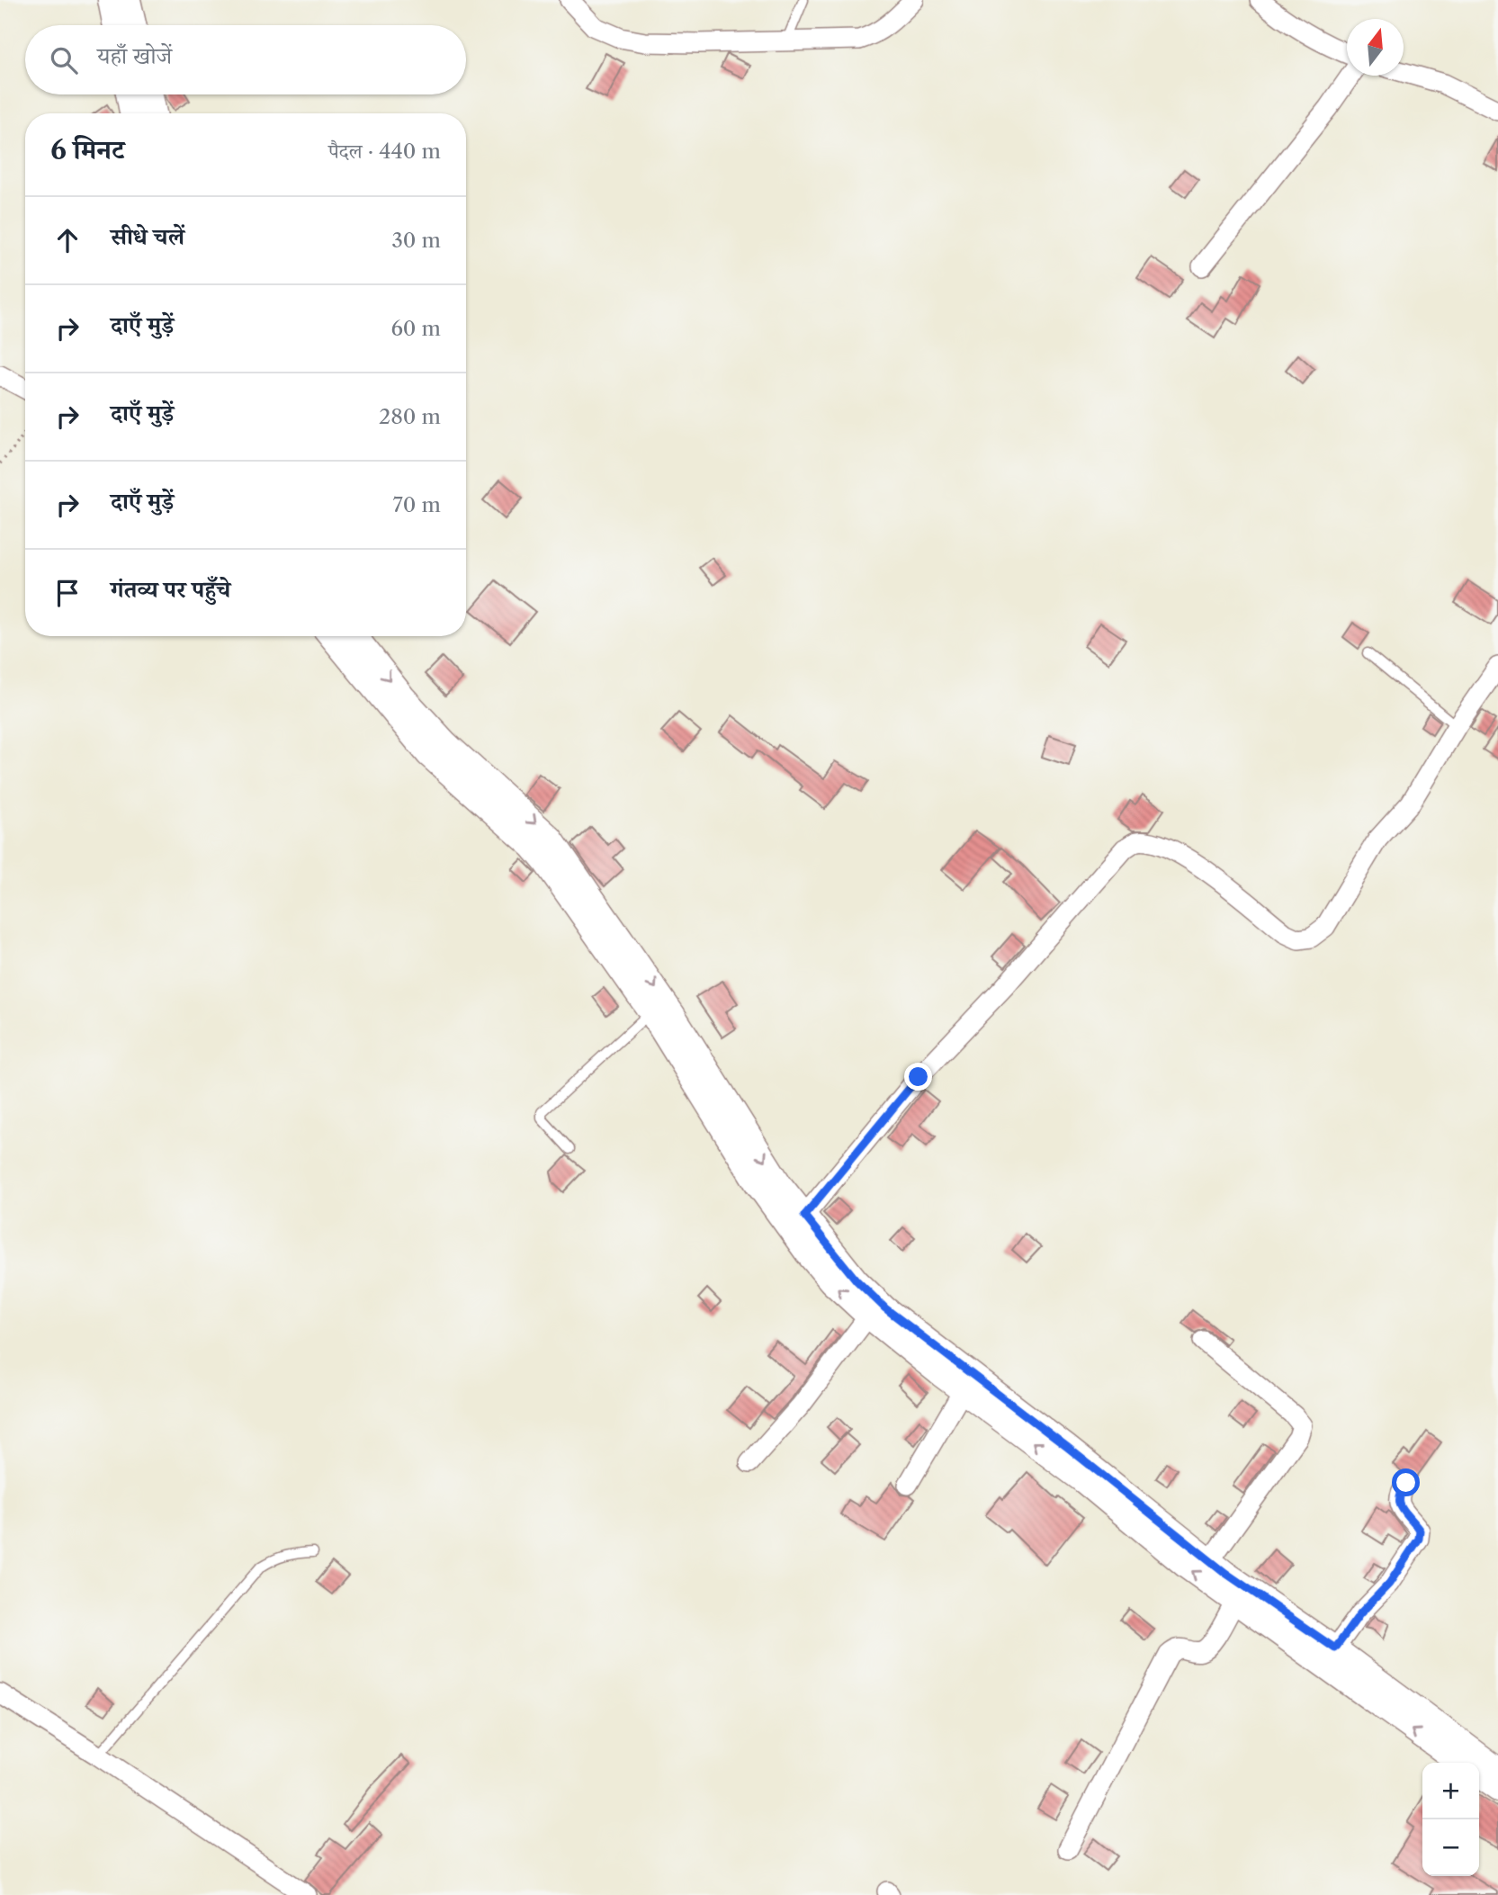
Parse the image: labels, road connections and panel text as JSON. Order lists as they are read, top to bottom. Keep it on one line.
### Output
{"north":"top","page":{"search":"यहाँ खोजें","heading":["6 मिनट","पैदल · 440 m"],"list":[["सीधे चलें","30 m"],["दाएँ मुड़ें","60 m"],["दाएँ मुड़ें","280 m"],["दाएँ मुड़ें","70 m"],"गंतव्य पर पहुँचे"],"map_buttons":["+","−"]}}
